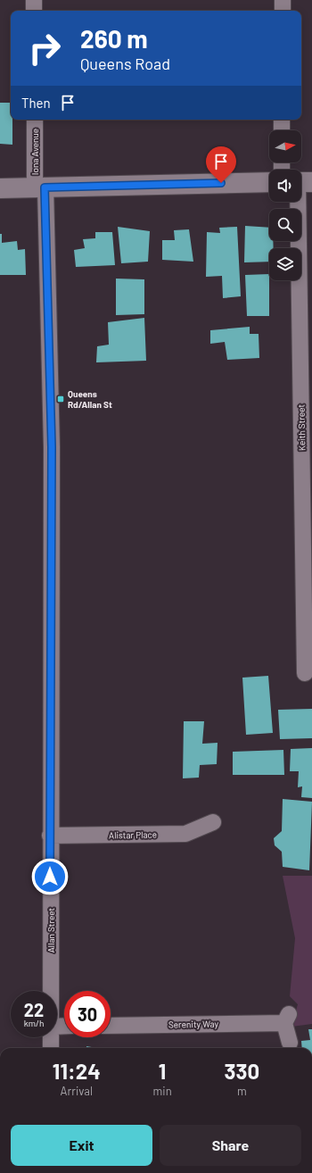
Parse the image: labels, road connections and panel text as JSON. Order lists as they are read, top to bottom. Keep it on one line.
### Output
{"streets":{"street":["Iona Avenue","Keith Street","Alistar Place","Allan Street","Serenity Way"]},"crossings":[["Iona Avenue","Allan Street"],["Alistar Place","Allan Street"]],"places":{"transit":["Queens Rd/Allan St"]},"north":"right","page":{"turn":["260 m","Queens Road"],"then":"Then","speed":"22 km/h","limit":"30","eta":["11:24","Arrival","1","min","330","m"],"buttons":["Exit","Share"]}}
